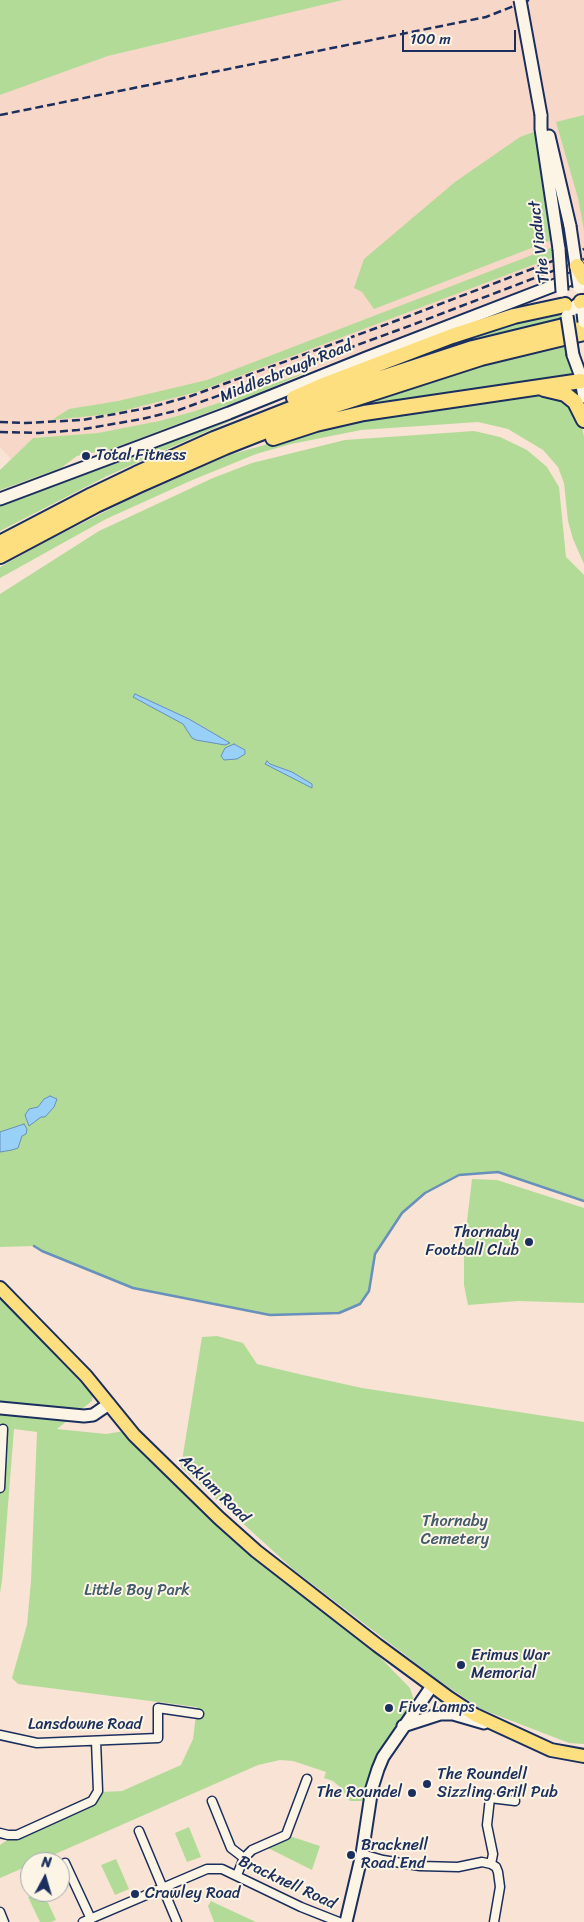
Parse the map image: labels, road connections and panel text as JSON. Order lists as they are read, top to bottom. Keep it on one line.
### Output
{"streets":{"main road":["Acklam Road"],"street":["The Viaduct","Middlesbrough Road","Lansdowne Road","Bracknell Road"]},"crossings":[["The Viaduct","Middlesbrough Road"]],"parks":["Thornaby Cemetery","Little Boy Park"],"places":["Total Fitness","Thornaby Football Club","Erimus War Memorial","Five Lamps","The Roundell Sizzling Grill Pub","The Roundel","Bracknell Road End","Crawley Road"],"scale_bar":"100 m","north":"top"}
